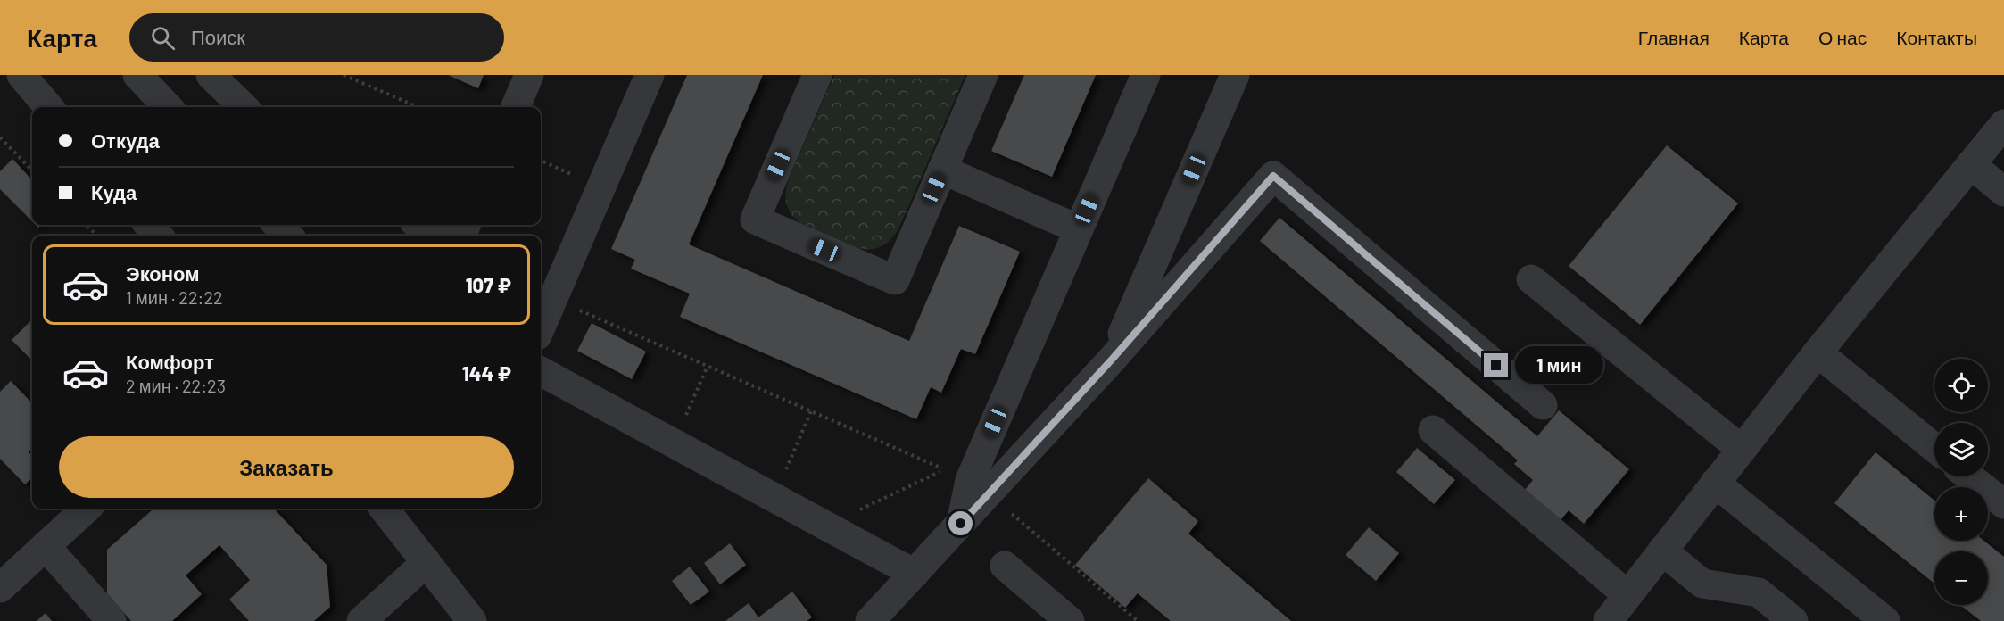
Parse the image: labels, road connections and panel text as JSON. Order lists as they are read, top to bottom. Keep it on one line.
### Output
{"page":{"header":"Карта","search":"Поиск","nav":["Главная","Карта","О нас","Контакты"],"banner":["Откуда","Куда"],"list":[{"name":"Эконом","note":"1 мин · 22:22","value":"107 ₽"},{"name":"Комфорт","note":"2 мин · 22:23","value":"144 ₽"}],"bubble":"1 мин","map_buttons":["+","−"],"buttons":"Заказать"}}
